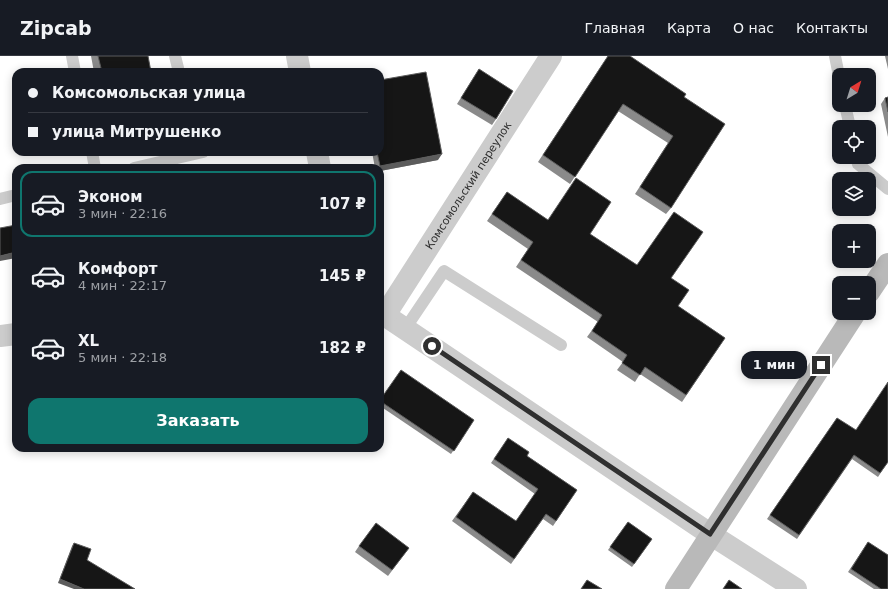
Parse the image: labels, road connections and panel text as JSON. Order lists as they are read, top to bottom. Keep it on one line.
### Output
{"streets":{"street":["Комсомольский переулок"]},"north":"top right","page":{"header":"Zipcab","nav":["Главная","Карта","О нас","Контакты"],"map_buttons":["+","−"],"banner":["Комсомольская улица","улица Митрушенко"],"list":[{"name":"Эконом","note":"3 мин · 22:16","value":"107 ₽"},{"name":"Комфорт","note":"4 мин · 22:17","value":"145 ₽"},{"name":"XL","note":"5 мин · 22:18","value":"182 ₽"}],"bubble":"1 мин","buttons":"Заказать"}}
